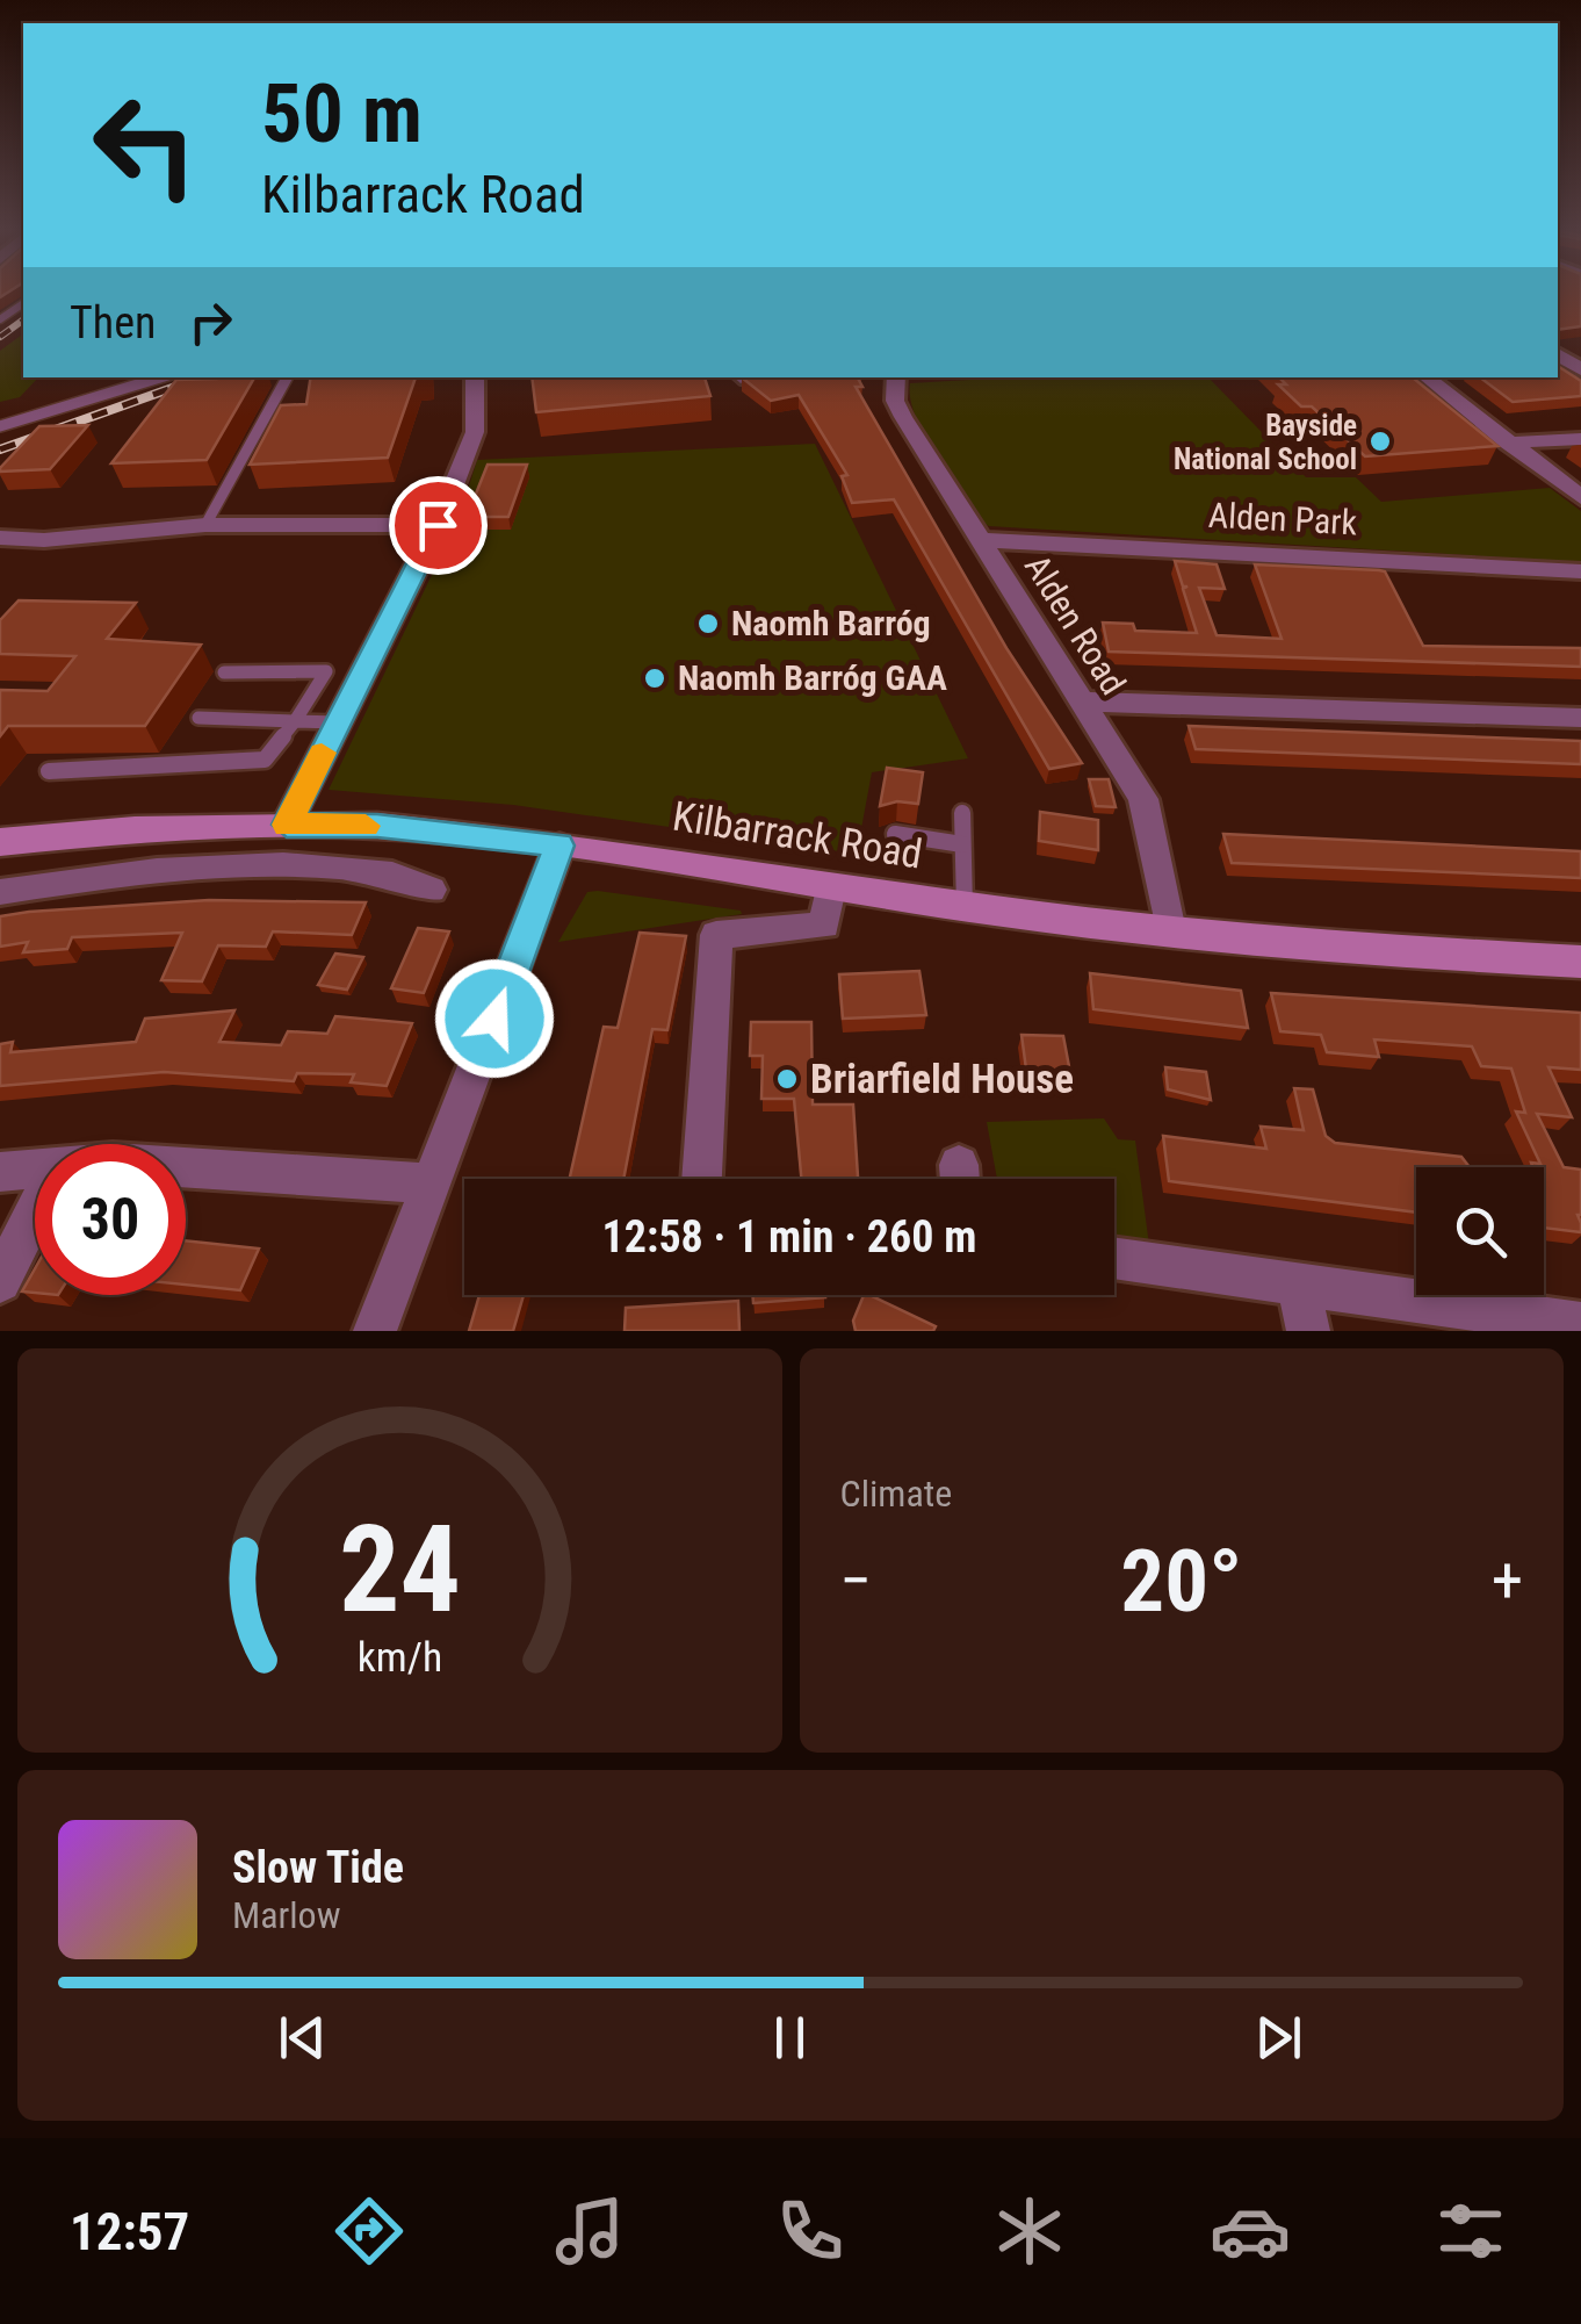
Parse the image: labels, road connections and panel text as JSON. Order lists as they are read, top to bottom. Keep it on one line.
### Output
{"streets":{"main road":["Kilbarrack Road"],"street":["Alden Park","Alden Road"]},"crossings":[["Alden Park","Alden Road"],["Alden Road","Kilbarrack Road"]],"places":["Bayside National School","Naomh Barróg","Naomh Barróg GAA","Briarfield House"],"page":{"turn":["50 m","Kilbarrack Road"],"then":"Then","limit":"30","trip":"12:58 · 1 min · 260 m","tile":"Climate","heat":["−","20°","+"],"song":["Slow Tide","Marlow"],"tabs":"12:57","gauge":["24","km/h"]}}
